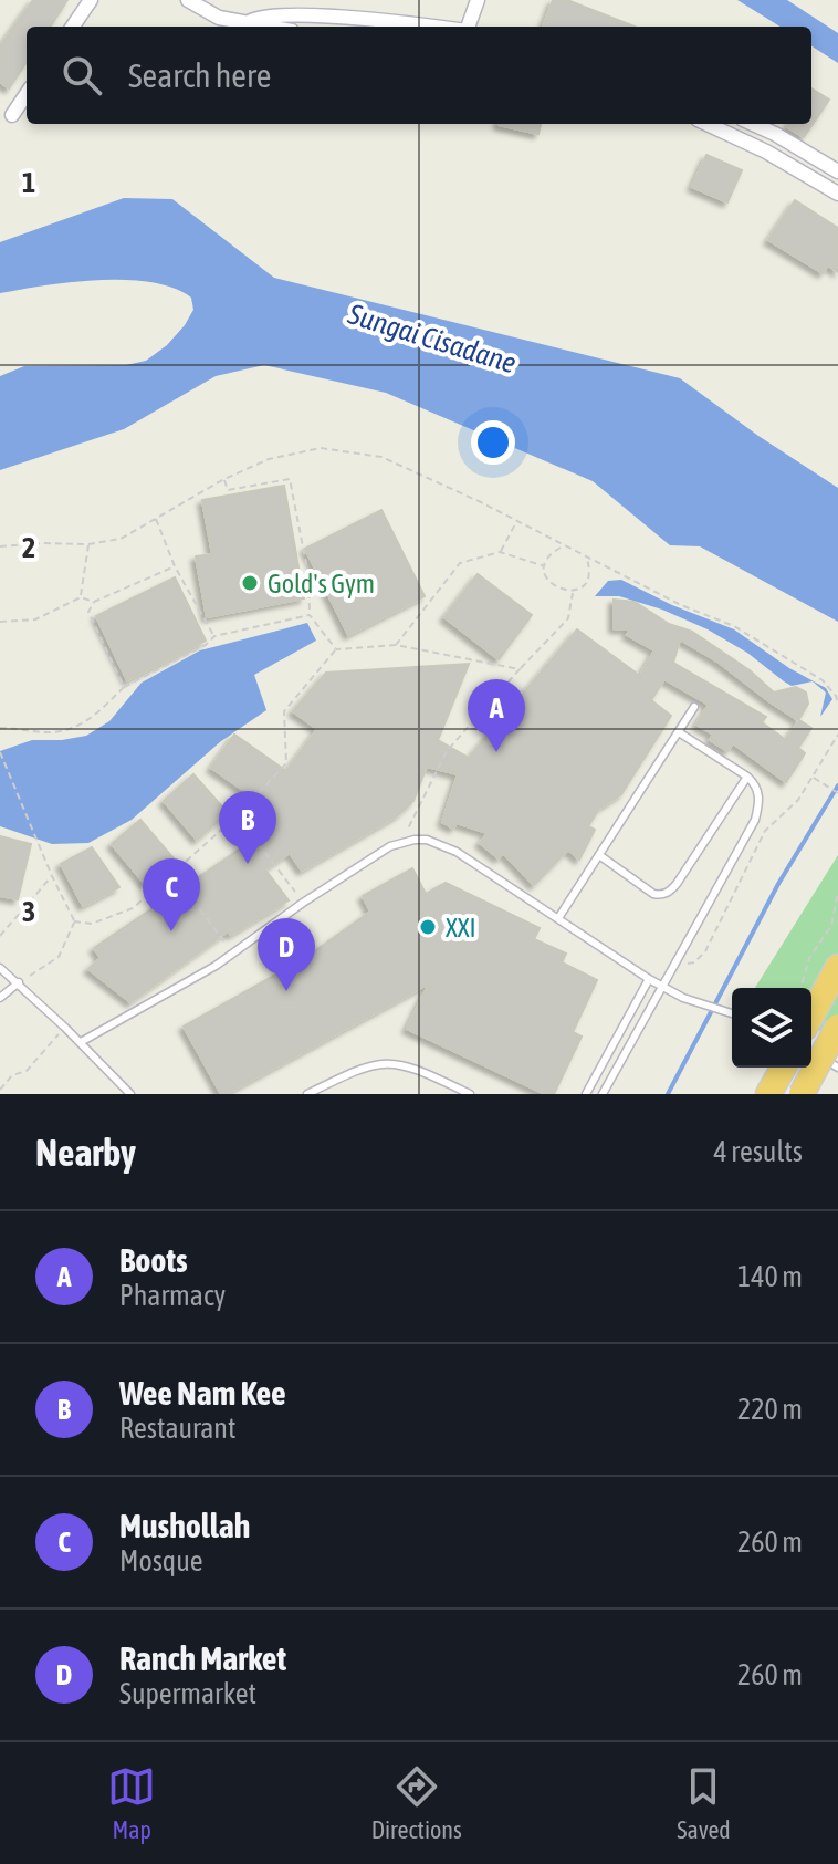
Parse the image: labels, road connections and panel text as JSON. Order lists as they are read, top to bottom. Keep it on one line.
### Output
{"water":["Sungai Cisadane"],"places":["Gold's Gym","XXI"],"page":{"search":"Search here","pins":["A","B","C","D"],"heading":["Nearby","4 results"],"list":[{"mark":"A","name":"Boots","note":"Pharmacy","value":"140 m"},{"mark":"B","name":"Wee Nam Kee","note":"Restaurant","value":"220 m"},{"mark":"C","name":"Mushollah","note":"Mosque","value":"260 m"},{"mark":"D","name":"Ranch Market","note":"Supermarket","value":"260 m"}],"nav":["Map","Directions","Saved"]},"grid":{"rows":["1","2","3"]}}
